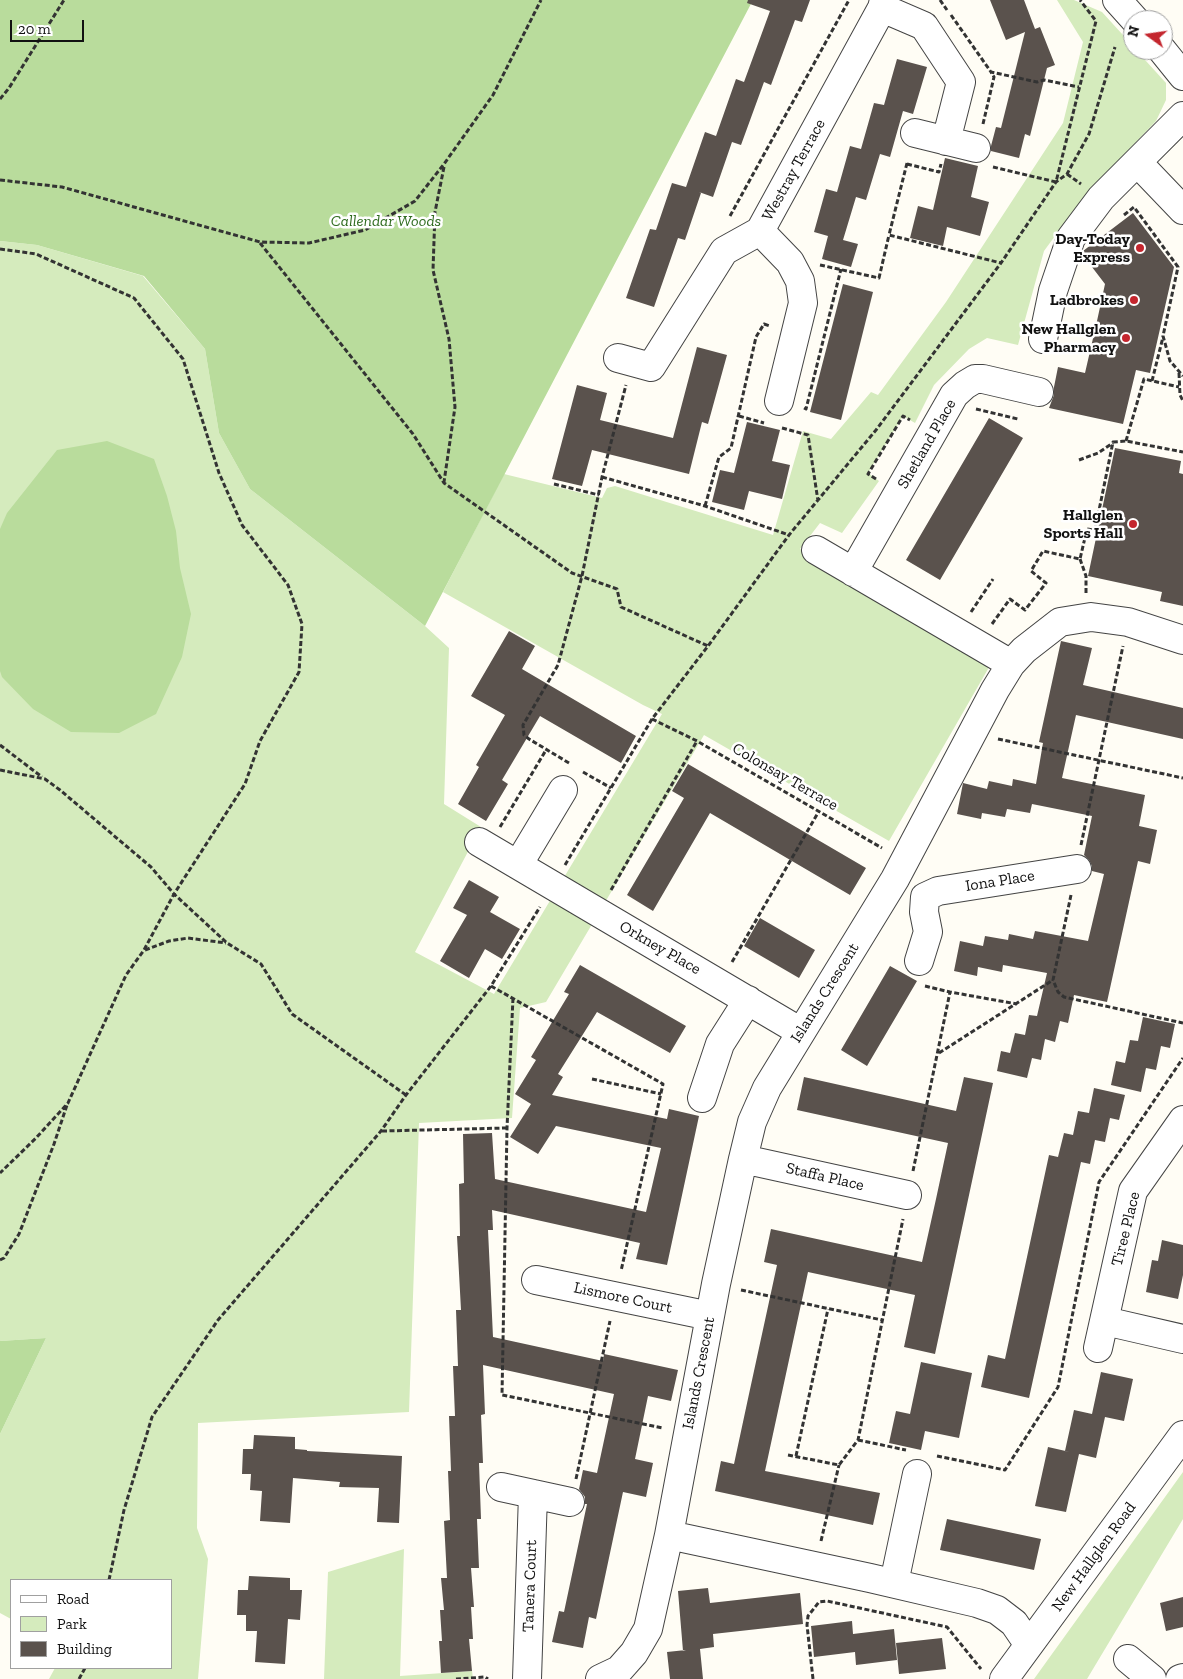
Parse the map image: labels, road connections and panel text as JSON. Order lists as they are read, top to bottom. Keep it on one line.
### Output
{"streets":{"street":["Westray Terrace","Shetland Place","Iona Place","Orkney Place","Islands Crescent","Staffa Place","Tiree Place","Lismore Court","New Hallglen Road","Tanera Court"],"path":["Colonsay Terrace"]},"crossings":[["Colonsay Terrace","Islands Crescent"],["Orkney Place","Islands Crescent"],["Islands Crescent","Staffa Place"],["Islands Crescent","Lismore Court"]],"parks":["Callendar Woods"],"places":["Day-Today Express","Ladbrokes","New Hallglen Pharmacy","Hallglen Sports Hall"],"legend":["Road","Park","Building"],"scale_bar":"20 m","north":"left"}
